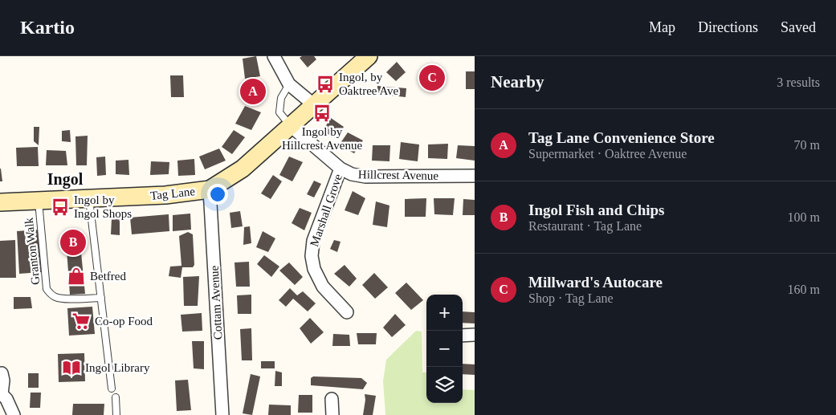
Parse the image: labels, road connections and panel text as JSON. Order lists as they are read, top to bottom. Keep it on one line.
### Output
{"streets":{"main road":["Tag Lane"],"street":["Hillcrest Avenue","Marshall Grove","Cottam Avenue"],"lane":["Granton Walk"]},"crossings":[["Hillcrest Avenue","Tag Lane"],["Hillcrest Avenue","Marshall Grove"],["Tag Lane","Granton Walk"],["Tag Lane","Cottam Avenue"]],"districts":["Ingol"],"places":{"bus stop":["Ingol, by Oaktree Ave","Ingol by Hillcrest Avenue","Ingol by Ingol Shops"],"shop":["Betfred"],"supermarket":["Co-op Food"],"library":["Ingol Library"]},"page":{"header":"Kartio","nav":["Map","Directions","Saved"],"heading":["Nearby","3 results"],"pins":["C","A","B"],"list":[{"mark":"A","name":"Tag Lane Convenience Store","note":"Supermarket · Oaktree Avenue","value":"70 m"},{"mark":"B","name":"Ingol Fish and Chips","note":"Restaurant · Tag Lane","value":"100 m"},{"mark":"C","name":"Millward's Autocare","note":"Shop · Tag Lane","value":"160 m"}],"map_buttons":["+","−"]}}
